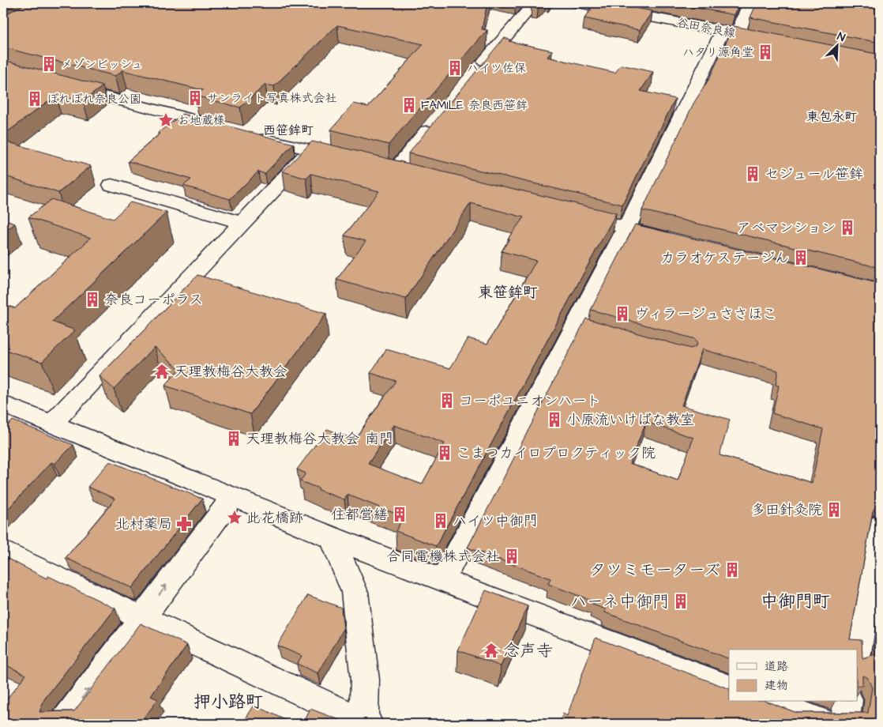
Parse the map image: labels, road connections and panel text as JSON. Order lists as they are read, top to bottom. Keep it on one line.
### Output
{"streets":{"street":["谷田奈良線"]},"districts":["東包永町","西笹鉾町","東笹鉾町","中御門町","押小路町"],"places":{"building":["ハタリ源角堂","メゾンビッシュ","ハイツ佐保","サンライト写真株式会社","ぽれぽれ奈良公園","FAMILE 奈良西笹鉾","セジュール笹鉾","アベマンション","カラオケステージん","奈良コーポラス","ヴィラージュささほこ","コーポユニオンハート","小原流いけばな教室","天理教梅谷大教会 南門","こまつカイロプロクティック院","多田針灸院","住都営繕","ハイツ中御門","合同電機株式会社","タツミモーターズ","ハーネ中御門"],"place":["お地蔵様","此花橋跡"],"temple":["天理教梅谷大教会","念声寺"],"pharmacy":["北村薬局"]},"legend":["道路","建物"],"north":"top right"}
